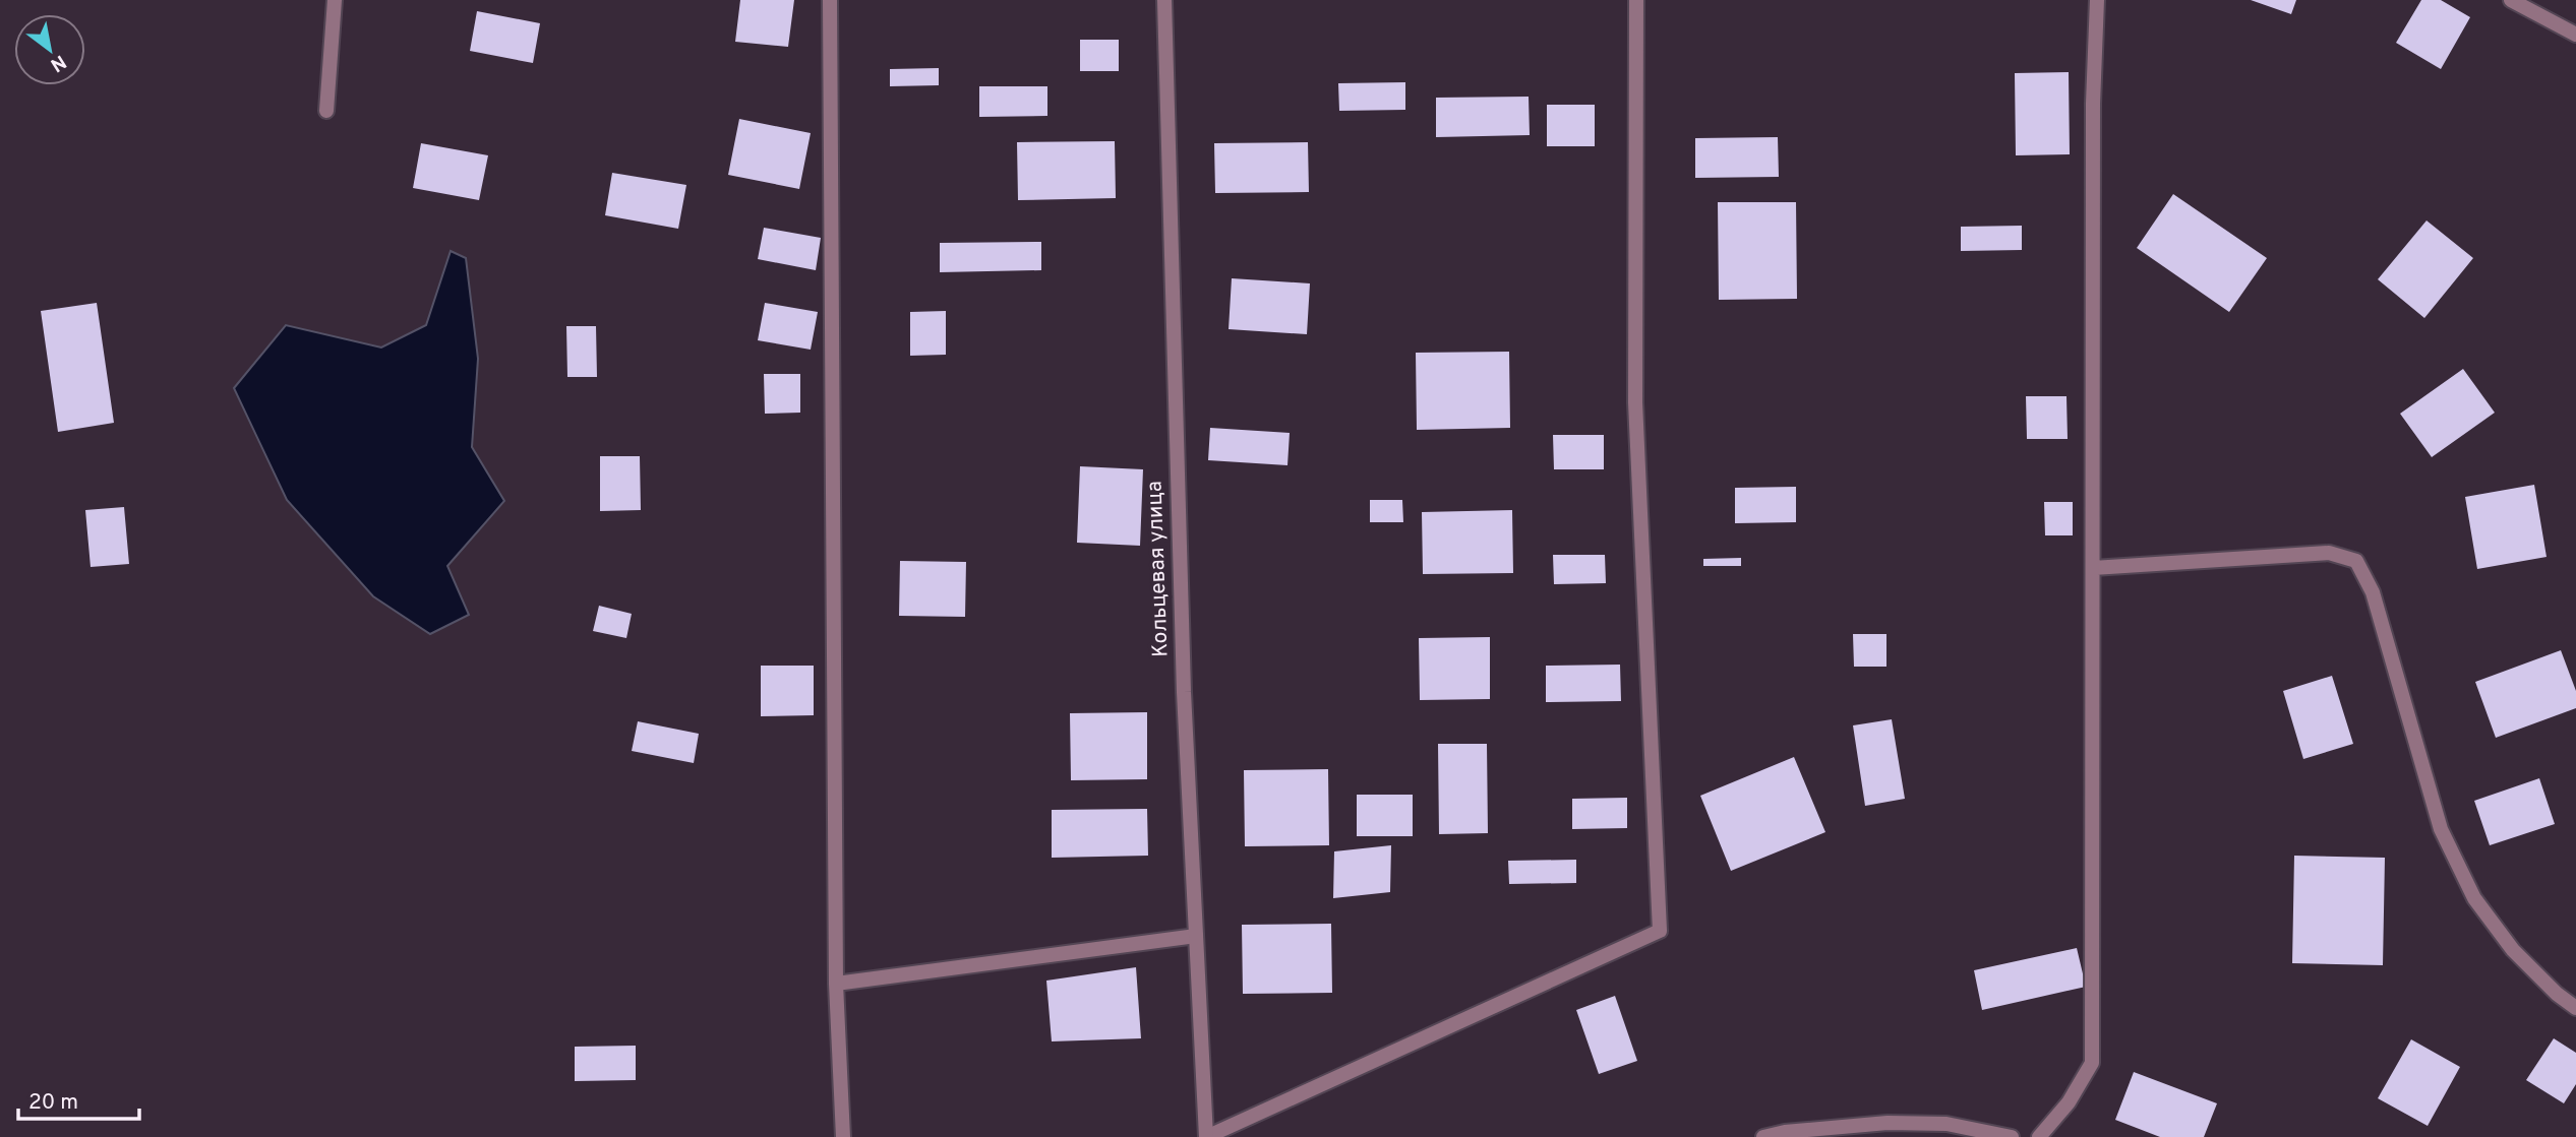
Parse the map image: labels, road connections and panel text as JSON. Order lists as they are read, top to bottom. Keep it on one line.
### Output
{"streets":{"street":["Кольцевая улица"]},"scale_bar":"20 m","north":"bottom right"}
